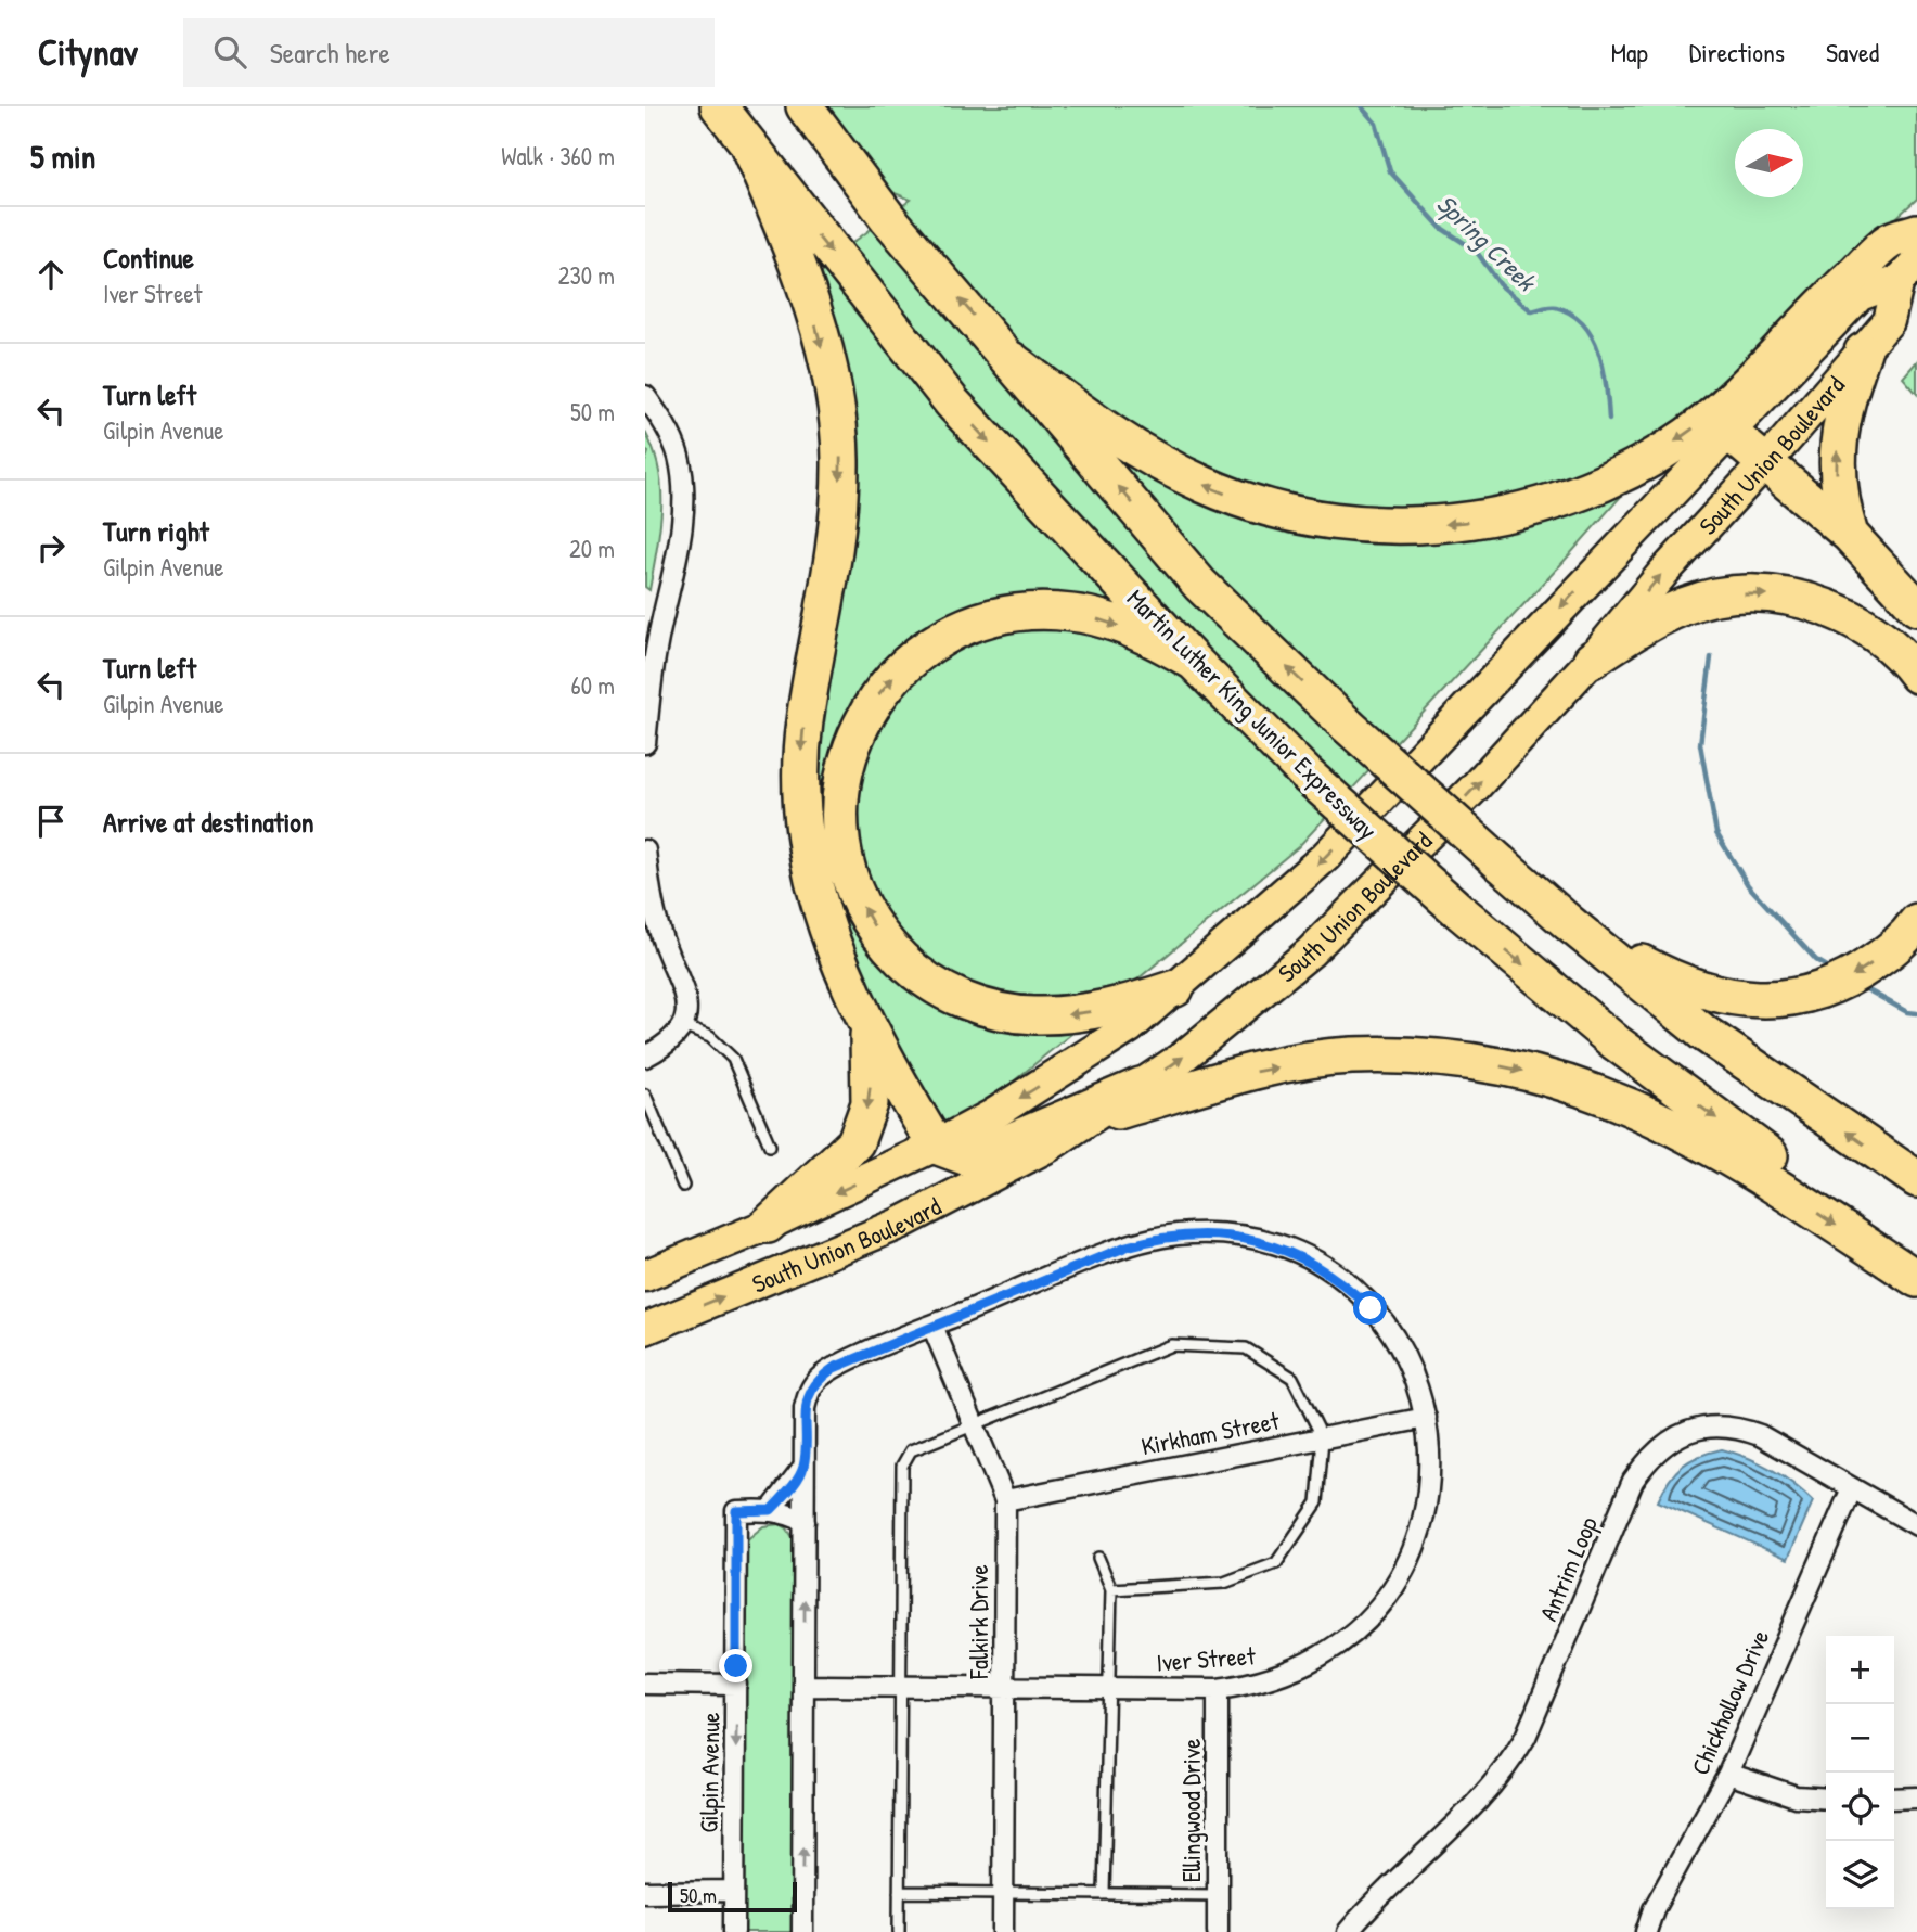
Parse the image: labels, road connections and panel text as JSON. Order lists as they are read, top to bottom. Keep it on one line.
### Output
{"streets":{"highway":["Martin Luther King Junior Expressway"],"main road":["South Union Boulevard"],"street":["Kirkham Street","Antrim Loop","Falkirk Drive","Iver Street","Chickhollow Drive","Gilpin Avenue","Ellingwood Drive"]},"crossings":[["Kirkham Street","Falkirk Drive"],["Kirkham Street","Iver Street"],["Antrim Loop","Chickhollow Drive"],["Falkirk Drive","Iver Street"],["Iver Street","Ellingwood Drive"]],"water":["Spring Creek"],"scale_bar":"50 m","north":"right","page":{"header":"Citynav","search":"Search here","nav":["Map","Directions","Saved"],"heading":["5 min","Walk · 360 m"],"list":[["Continue","Iver Street","230 m"],["Turn left","Gilpin Avenue","50 m"],["Turn right","Gilpin Avenue","20 m"],["Turn left","Gilpin Avenue","60 m"],"Arrive at destination"],"map_buttons":["+","−"],"scale":"50 m"}}
